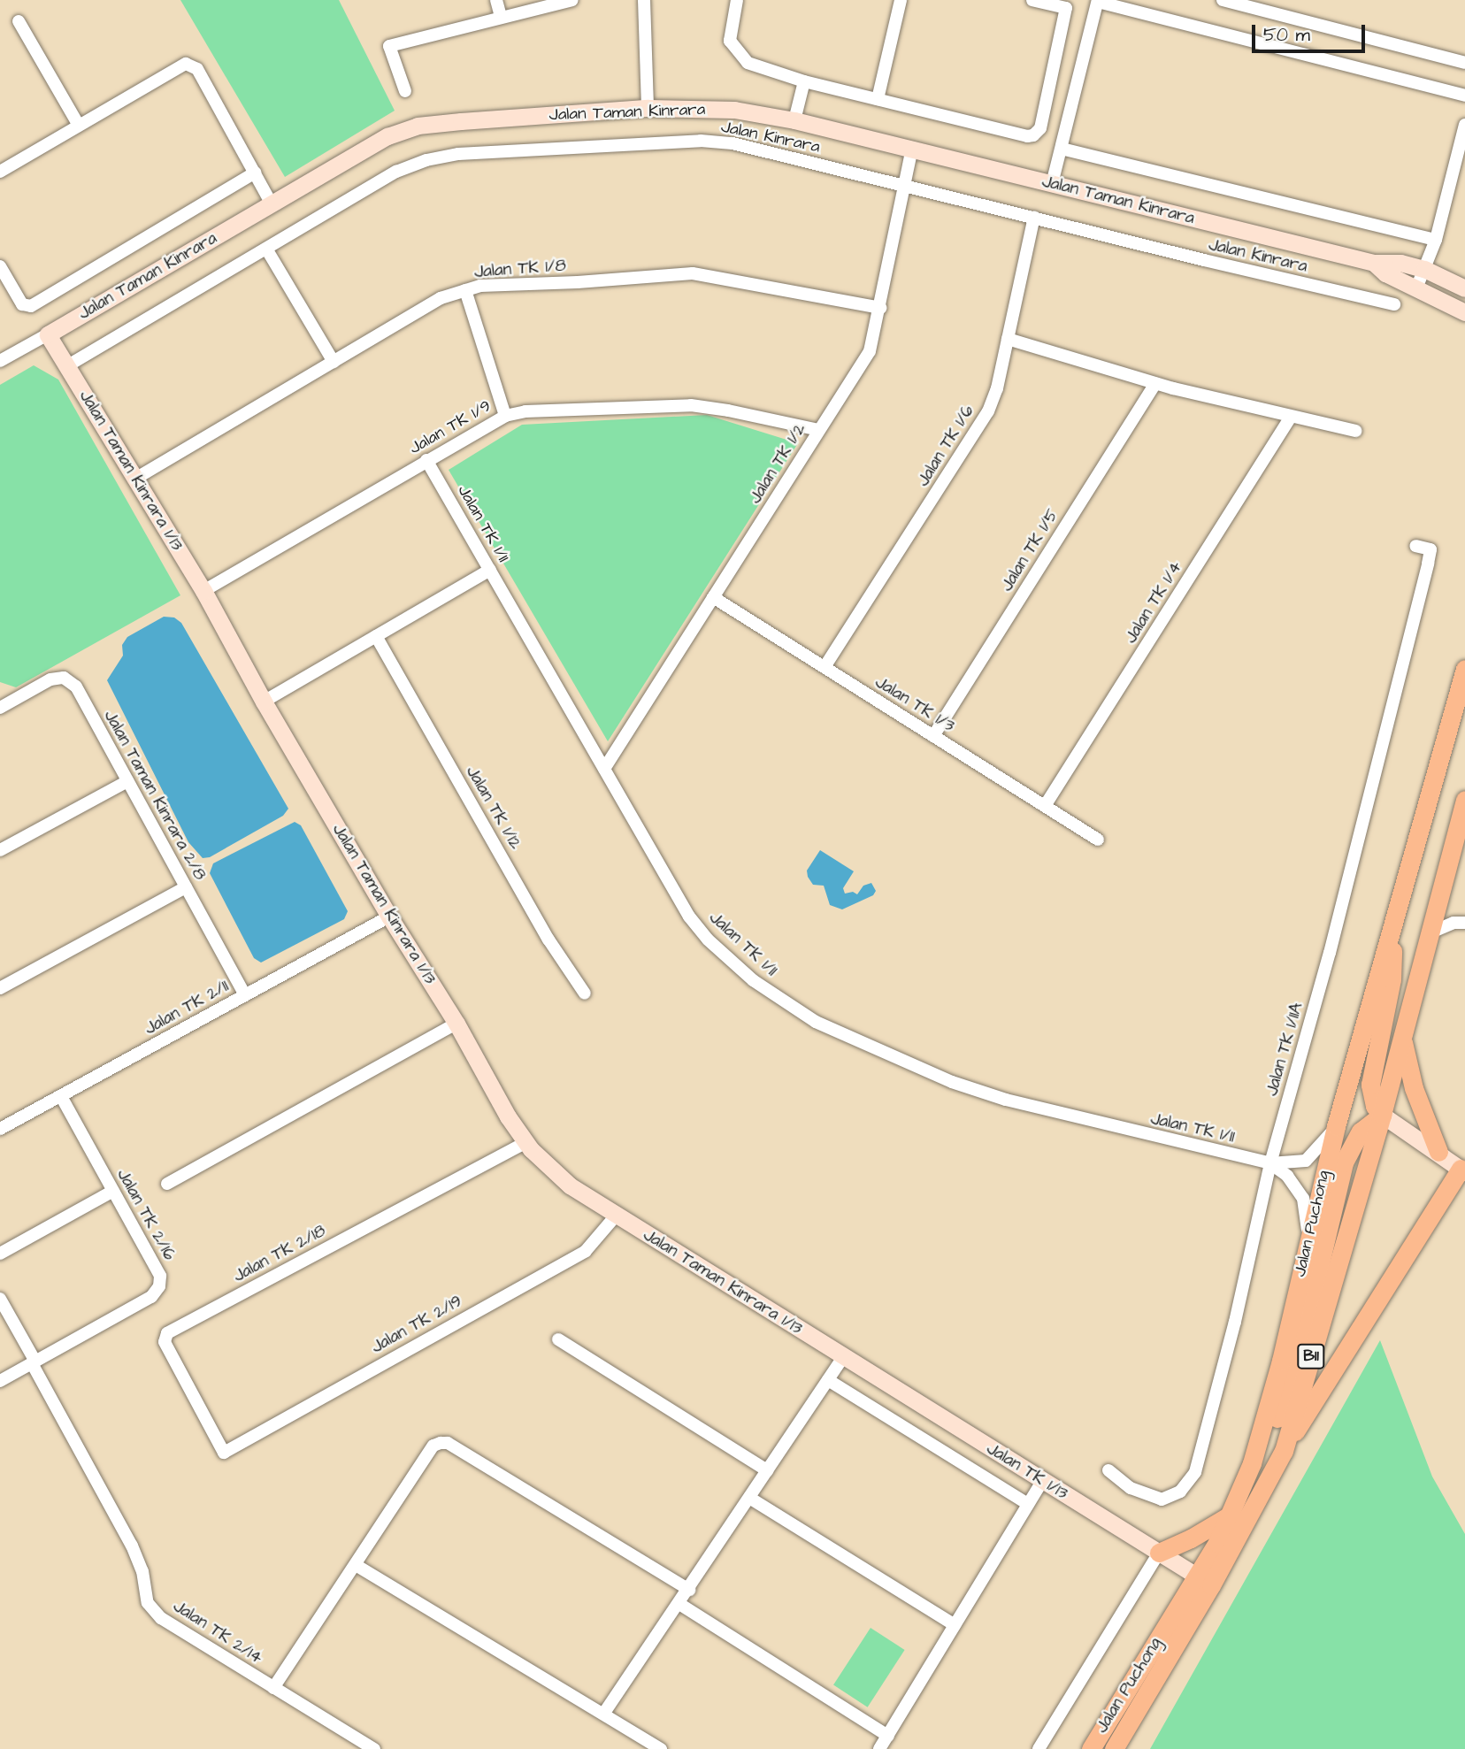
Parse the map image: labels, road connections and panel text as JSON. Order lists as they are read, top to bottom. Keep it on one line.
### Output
{"streets":{"main road":["Jalan Puchong","B11"],"street":["Jalan Taman Kinrara","Jalan Kinrara","Jalan TK 1/8","Jalan TK 1/9","Jalan TK 1/6","Jalan TK 1/2","Jalan Taman Kinrara 1/13","Jalan TK 1/11","Jalan TK 1/5","Jalan TK 1/4","Jalan TK 1/3","Jalan Taman Kinrara 2/8","Jalan TK 1/12","Jalan TK 2/11","Jalan TK 1/11A","Jalan TK 2/16","Jalan TK 2/18","Jalan TK 2/19","Jalan TK 1/13","Jalan TK 2/14"]},"crossings":[["Jalan Taman Kinrara","Jalan TK 1/2"],["Jalan Taman Kinrara","Jalan Taman Kinrara 1/13"],["Jalan Kinrara","Jalan TK 1/6"],["Jalan Kinrara","Jalan TK 1/2"],["Jalan Kinrara","Jalan Taman Kinrara 1/13"],["Jalan TK 1/8","Jalan TK 1/2"],["Jalan TK 1/8","Jalan Taman Kinrara 1/13"],["Jalan TK 1/9","Jalan TK 1/2"],["Jalan TK 1/9","Jalan Taman Kinrara 1/13"],["Jalan TK 1/9","Jalan TK 1/11"],["Jalan TK 1/6","Jalan TK 1/3"],["Jalan TK 1/2","Jalan TK 1/11"],["Jalan TK 1/2","Jalan TK 1/3"],["Jalan Taman Kinrara 1/13","Jalan TK 2/11"],["Jalan Taman Kinrara 1/13","Jalan TK 2/18"],["Jalan Taman Kinrara 1/13","Jalan TK 2/19"],["Jalan Taman Kinrara 1/13","Jalan TK 1/13"],["Jalan TK 1/11","Jalan TK 1/11A"],["Jalan TK 1/5","Jalan TK 1/3"],["Jalan TK 1/4","Jalan TK 1/3"],["Jalan Taman Kinrara 2/8","Jalan TK 2/11"],["Jalan TK 2/11","Jalan TK 2/16"],["Jalan TK 2/16","Jalan TK 2/14"],["Jalan Puchong","Jalan TK 1/13"],["Jalan TK 2/18","Jalan TK 2/19"]],"scale_bar":"50 m"}
